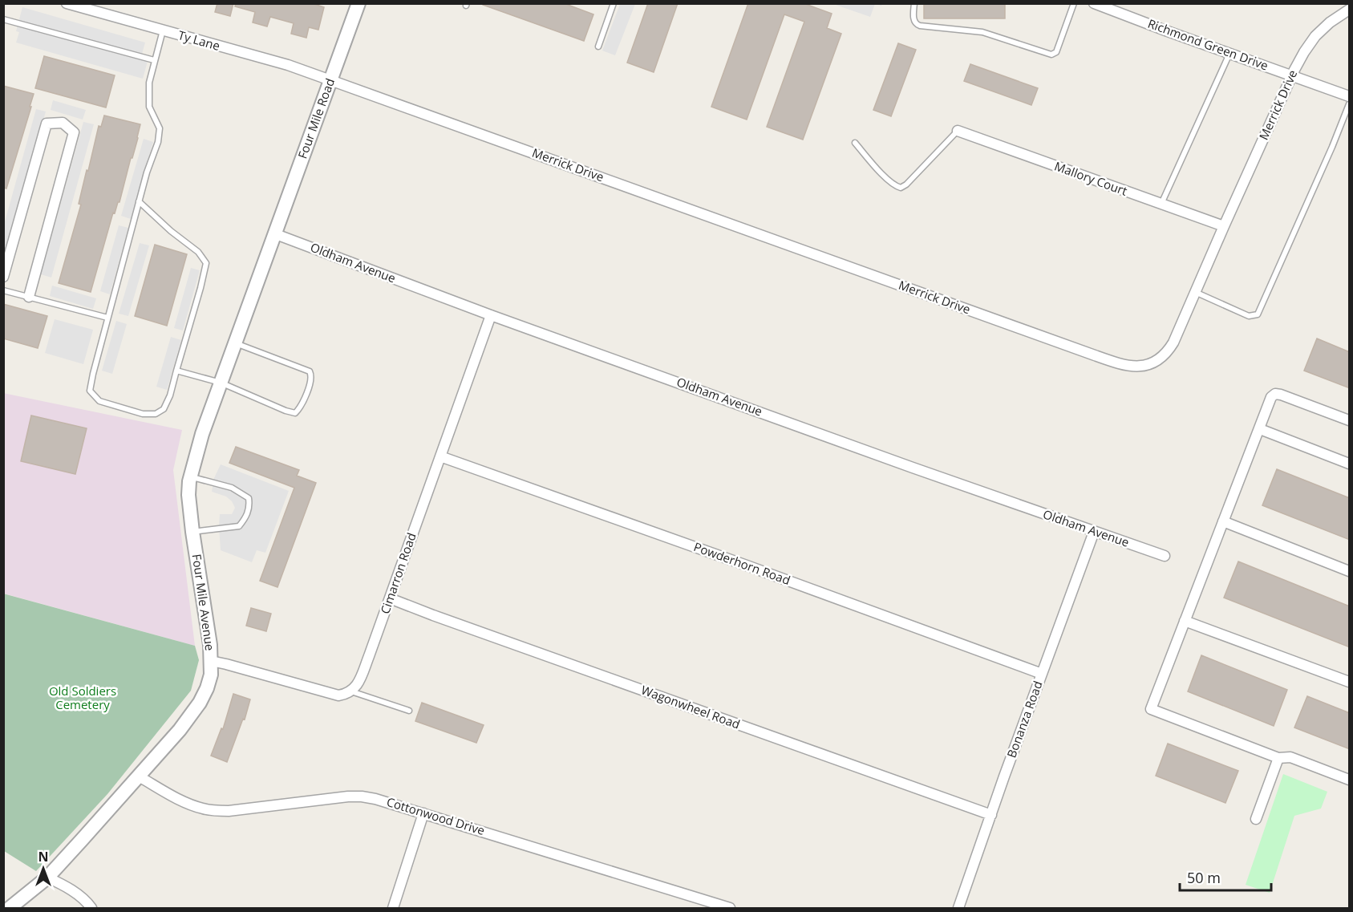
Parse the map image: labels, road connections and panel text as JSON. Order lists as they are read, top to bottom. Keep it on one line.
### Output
{"streets":{"street":["Ty Lane","Richmond Green Drive","Merrick Drive","Four Mile Road","Mallory Court","Oldham Avenue","Powderhorn Road","Cimarron Road","Four Mile Avenue","Wagonwheel Road","Bonanza Road","Cottonwood Drive"]},"crossings":[["Ty Lane","Merrick Drive"],["Ty Lane","Four Mile Road"],["Richmond Green Drive","Merrick Drive"],["Merrick Drive","Four Mile Road"],["Merrick Drive","Mallory Court"],["Four Mile Road","Oldham Avenue"],["Four Mile Road","Four Mile Avenue"],["Oldham Avenue","Cimarron Road"],["Oldham Avenue","Four Mile Avenue"],["Oldham Avenue","Bonanza Road"],["Powderhorn Road","Cimarron Road"],["Powderhorn Road","Bonanza Road"],["Cimarron Road","Wagonwheel Road"],["Four Mile Avenue","Cottonwood Drive"],["Wagonwheel Road","Bonanza Road"]],"parks":["Old Soldiers Cemetery"],"scale_bar":"50 m","north":"top"}
